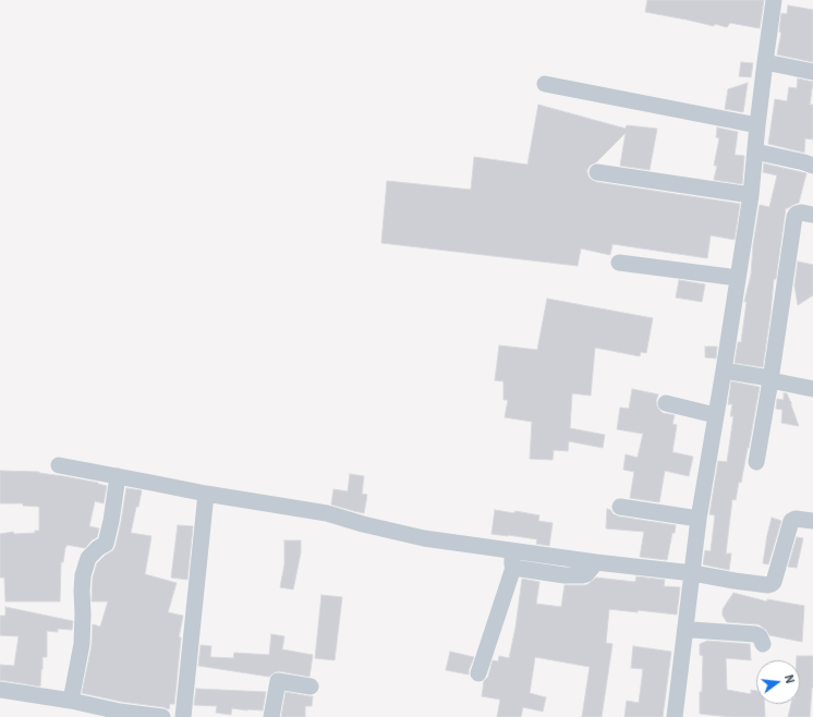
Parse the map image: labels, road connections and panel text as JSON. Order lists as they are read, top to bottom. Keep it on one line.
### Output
{"north":"right"}
